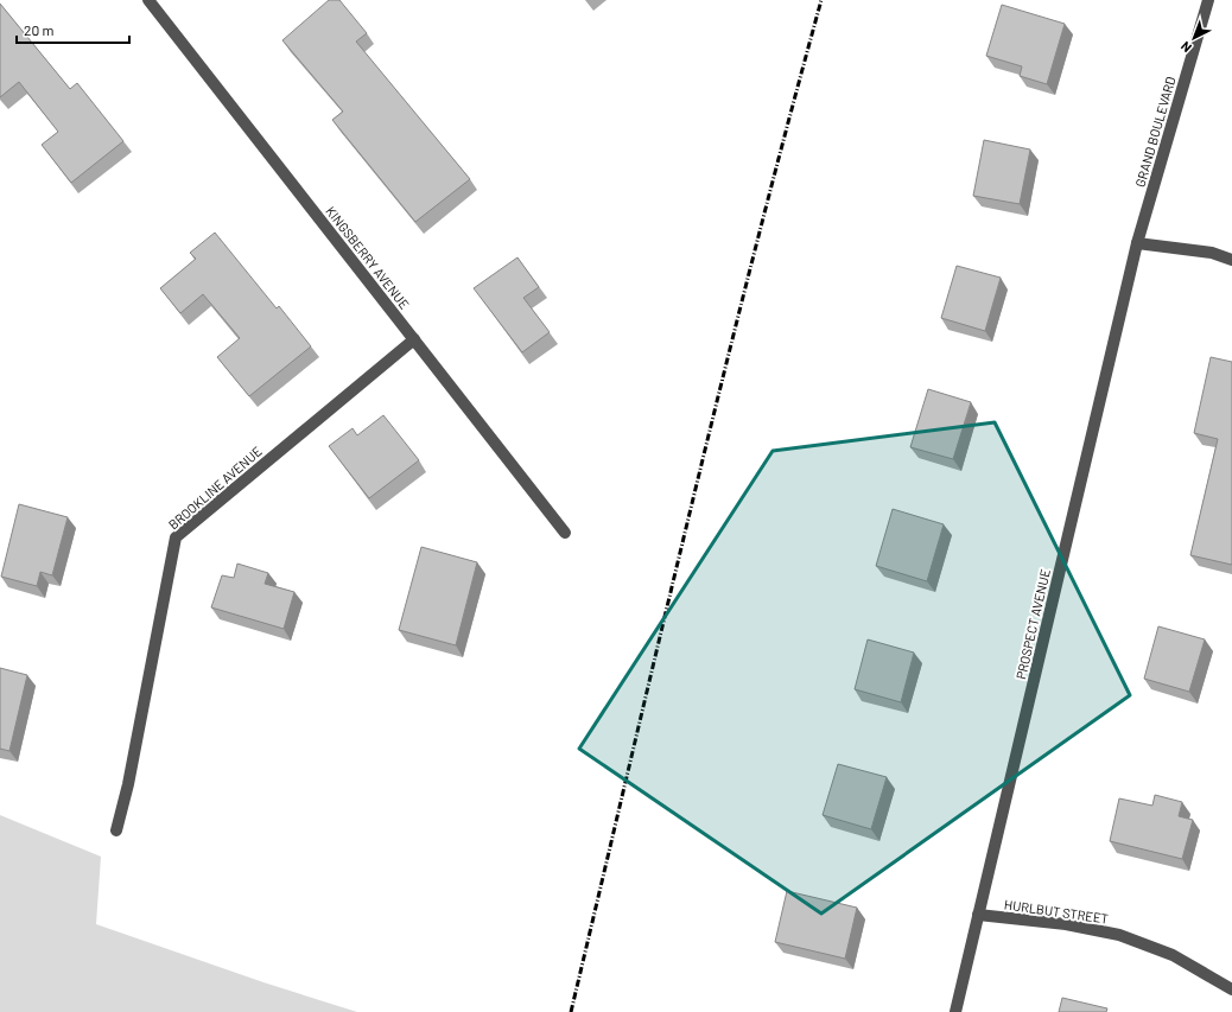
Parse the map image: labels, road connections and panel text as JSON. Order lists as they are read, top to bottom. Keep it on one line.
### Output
{"streets":{"street":["GRAND BOULEVARD","KINGSBERRY AVENUE","BROOKLINE AVENUE","PROSPECT AVENUE","HURLBUT STREET"]},"crossings":[["GRAND BOULEVARD","PROSPECT AVENUE"],["KINGSBERRY AVENUE","BROOKLINE AVENUE"],["PROSPECT AVENUE","HURLBUT STREET"]],"scale_bar":"20 m","north":"bottom left"}
